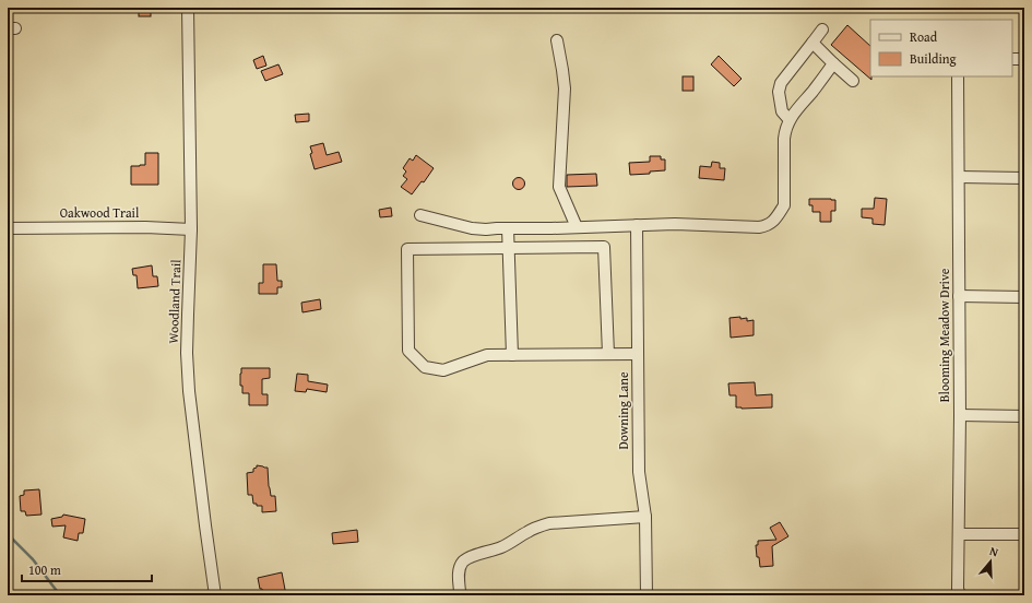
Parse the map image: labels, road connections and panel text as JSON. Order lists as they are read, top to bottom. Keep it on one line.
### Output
{"streets":{"street":["Oakwood Trail","Woodland Trail","Blooming Meadow Drive","Downing Lane"]},"crossings":[["Oakwood Trail","Woodland Trail"]],"legend":["Road","Building"],"scale_bar":"100 m","north":"top"}
